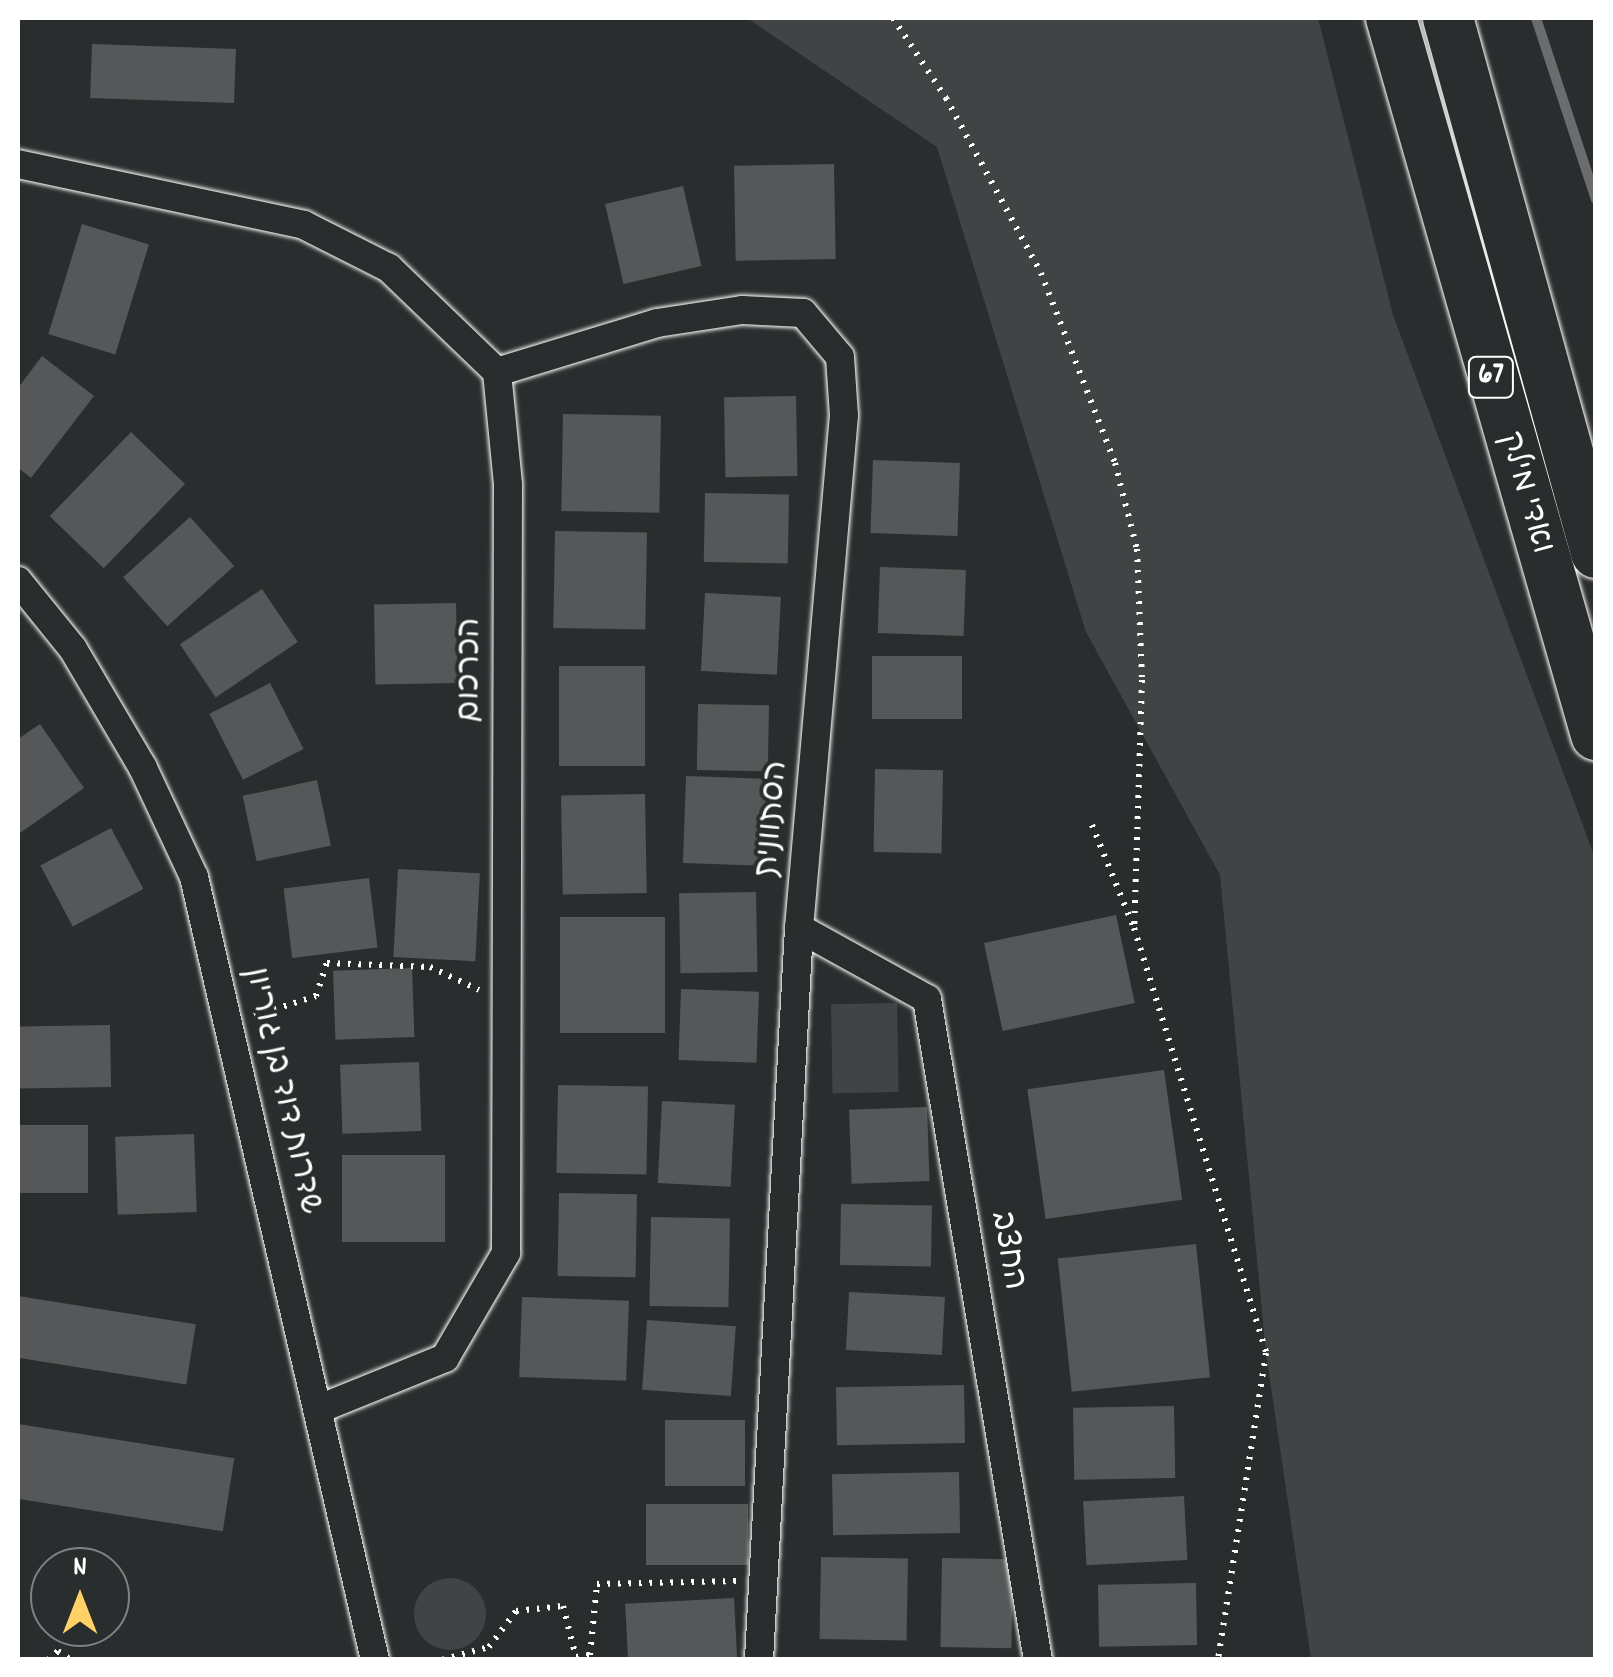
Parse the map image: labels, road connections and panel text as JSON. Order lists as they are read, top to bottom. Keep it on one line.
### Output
{"streets":{"highway":["67","ואדי מילק"],"street":["הכרכום","הסתוונית","שדרות דוד בן גוריון","החצב"]},"crossings":[["הכרכום","הסתוונית"],["הכרכום","שדרות דוד בן גוריון"],["הסתוונית","החצב"]],"north":"top"}
